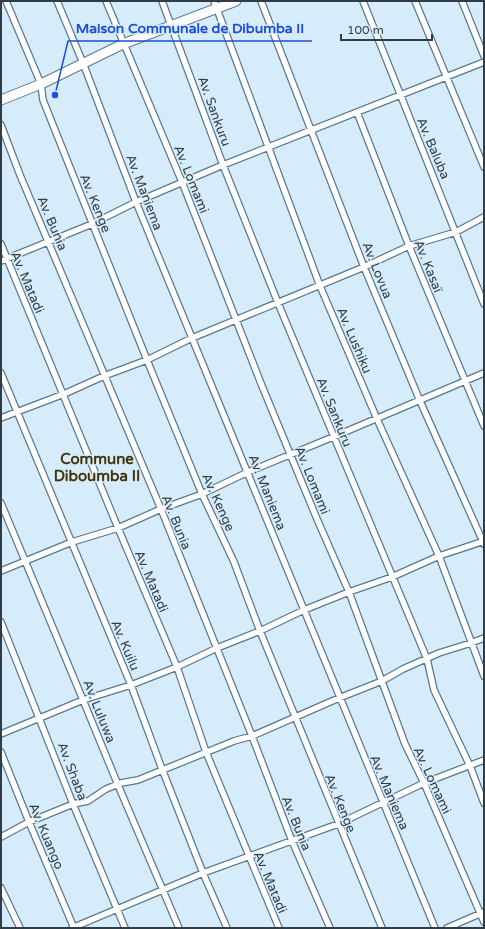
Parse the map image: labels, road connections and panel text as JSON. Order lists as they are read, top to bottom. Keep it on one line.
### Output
{"streets":{"street":["Av. Sankuru","Av. Baluba","Av. Lomami","Av. Maniema","Av. Kenge","Av. Bunia","Av. Kasaï","Av. Lovua","Av. Matadi","Av. Lushiku","Av. Kuilu","Av. Luluwa","Av. Shaba","Av. Kuango"]},"districts":["Commune Diboumba II"],"places":["Maison Communale de Dibumba II"],"scale_bar":"100 m"}
